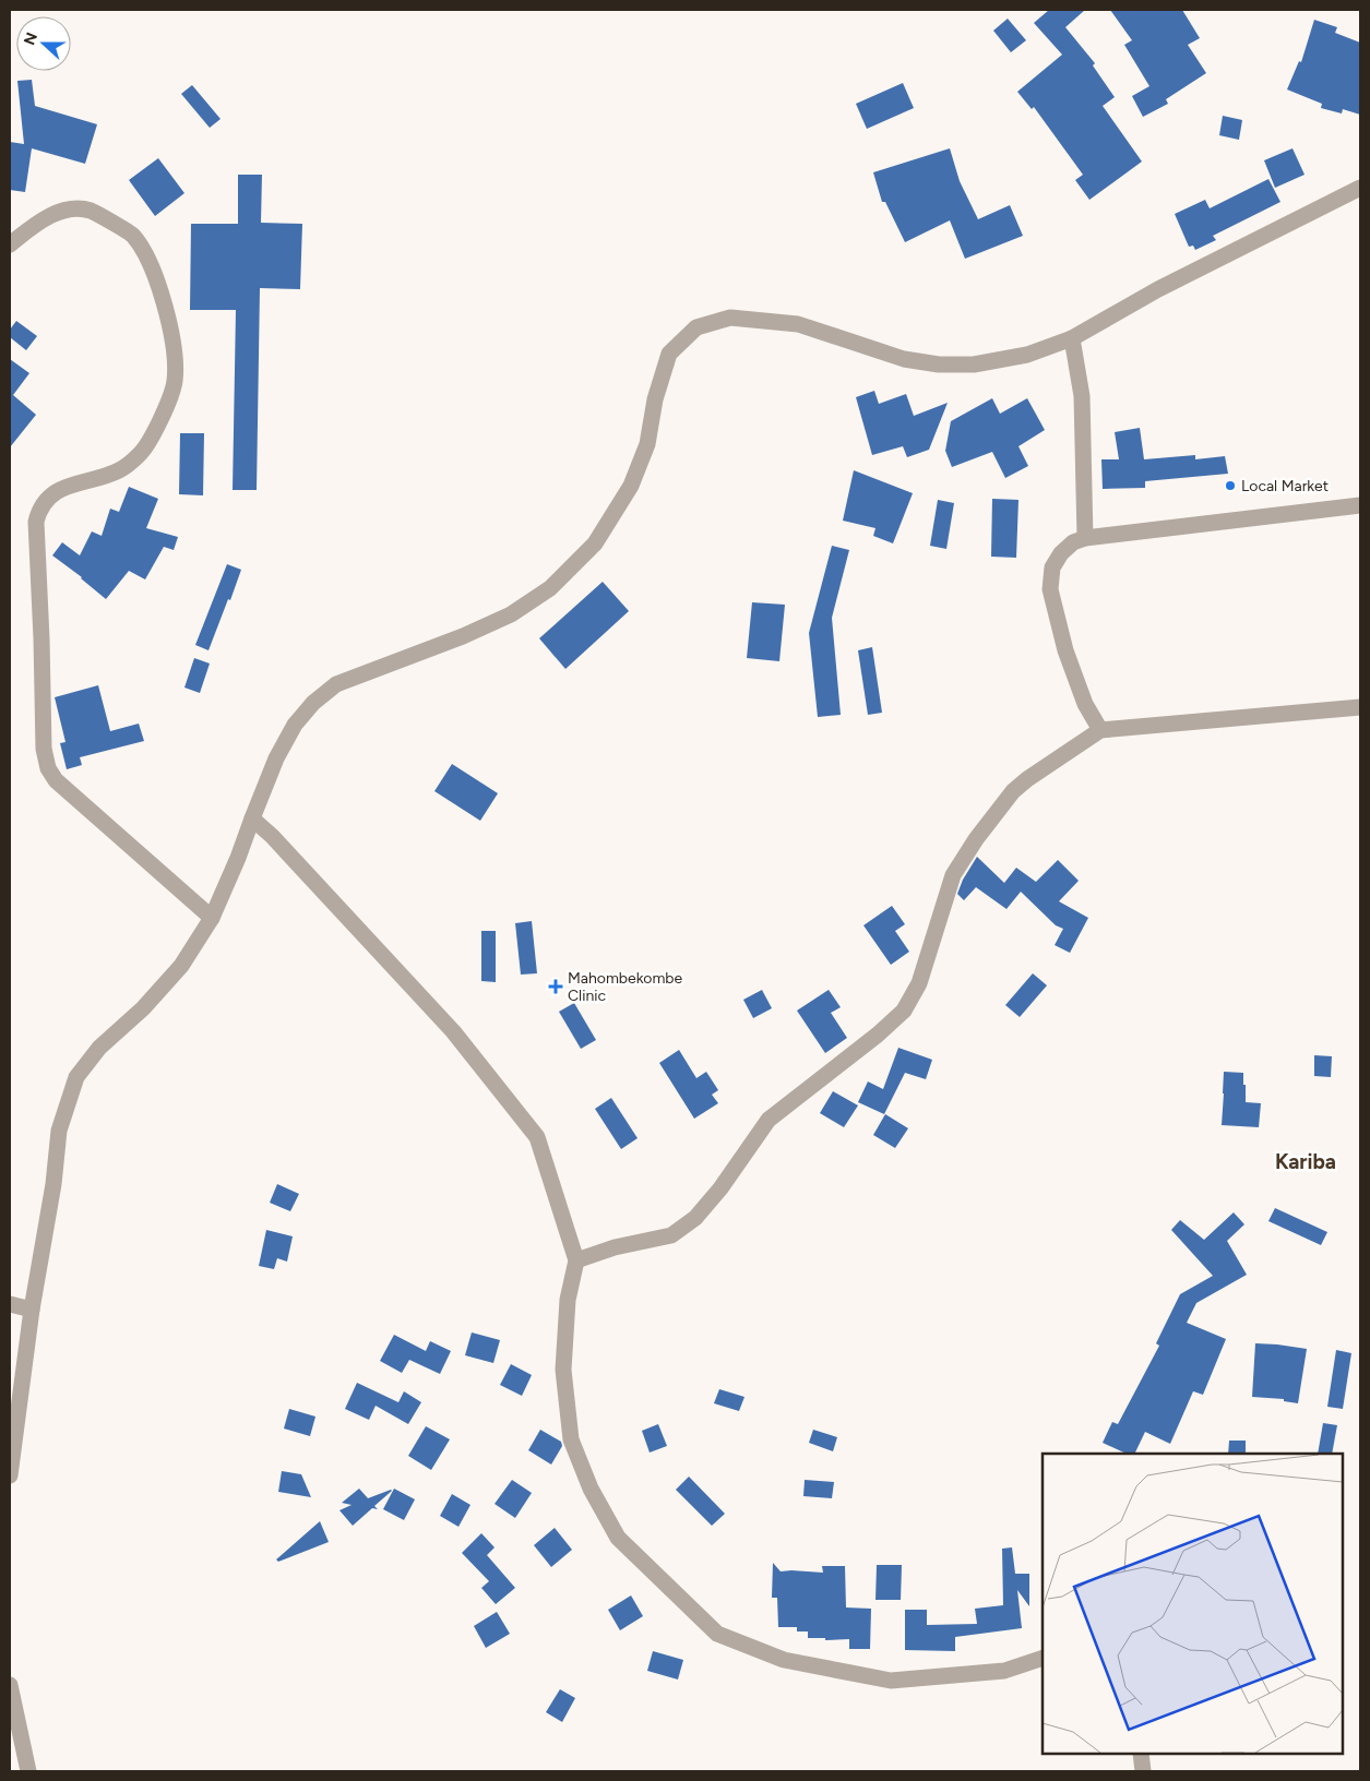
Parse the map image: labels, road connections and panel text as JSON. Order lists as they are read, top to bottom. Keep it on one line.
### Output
{"districts":["Kariba"],"places":{"other":["Local Market"],"health":["Mahombekombe Clinic"]},"north":"left"}
